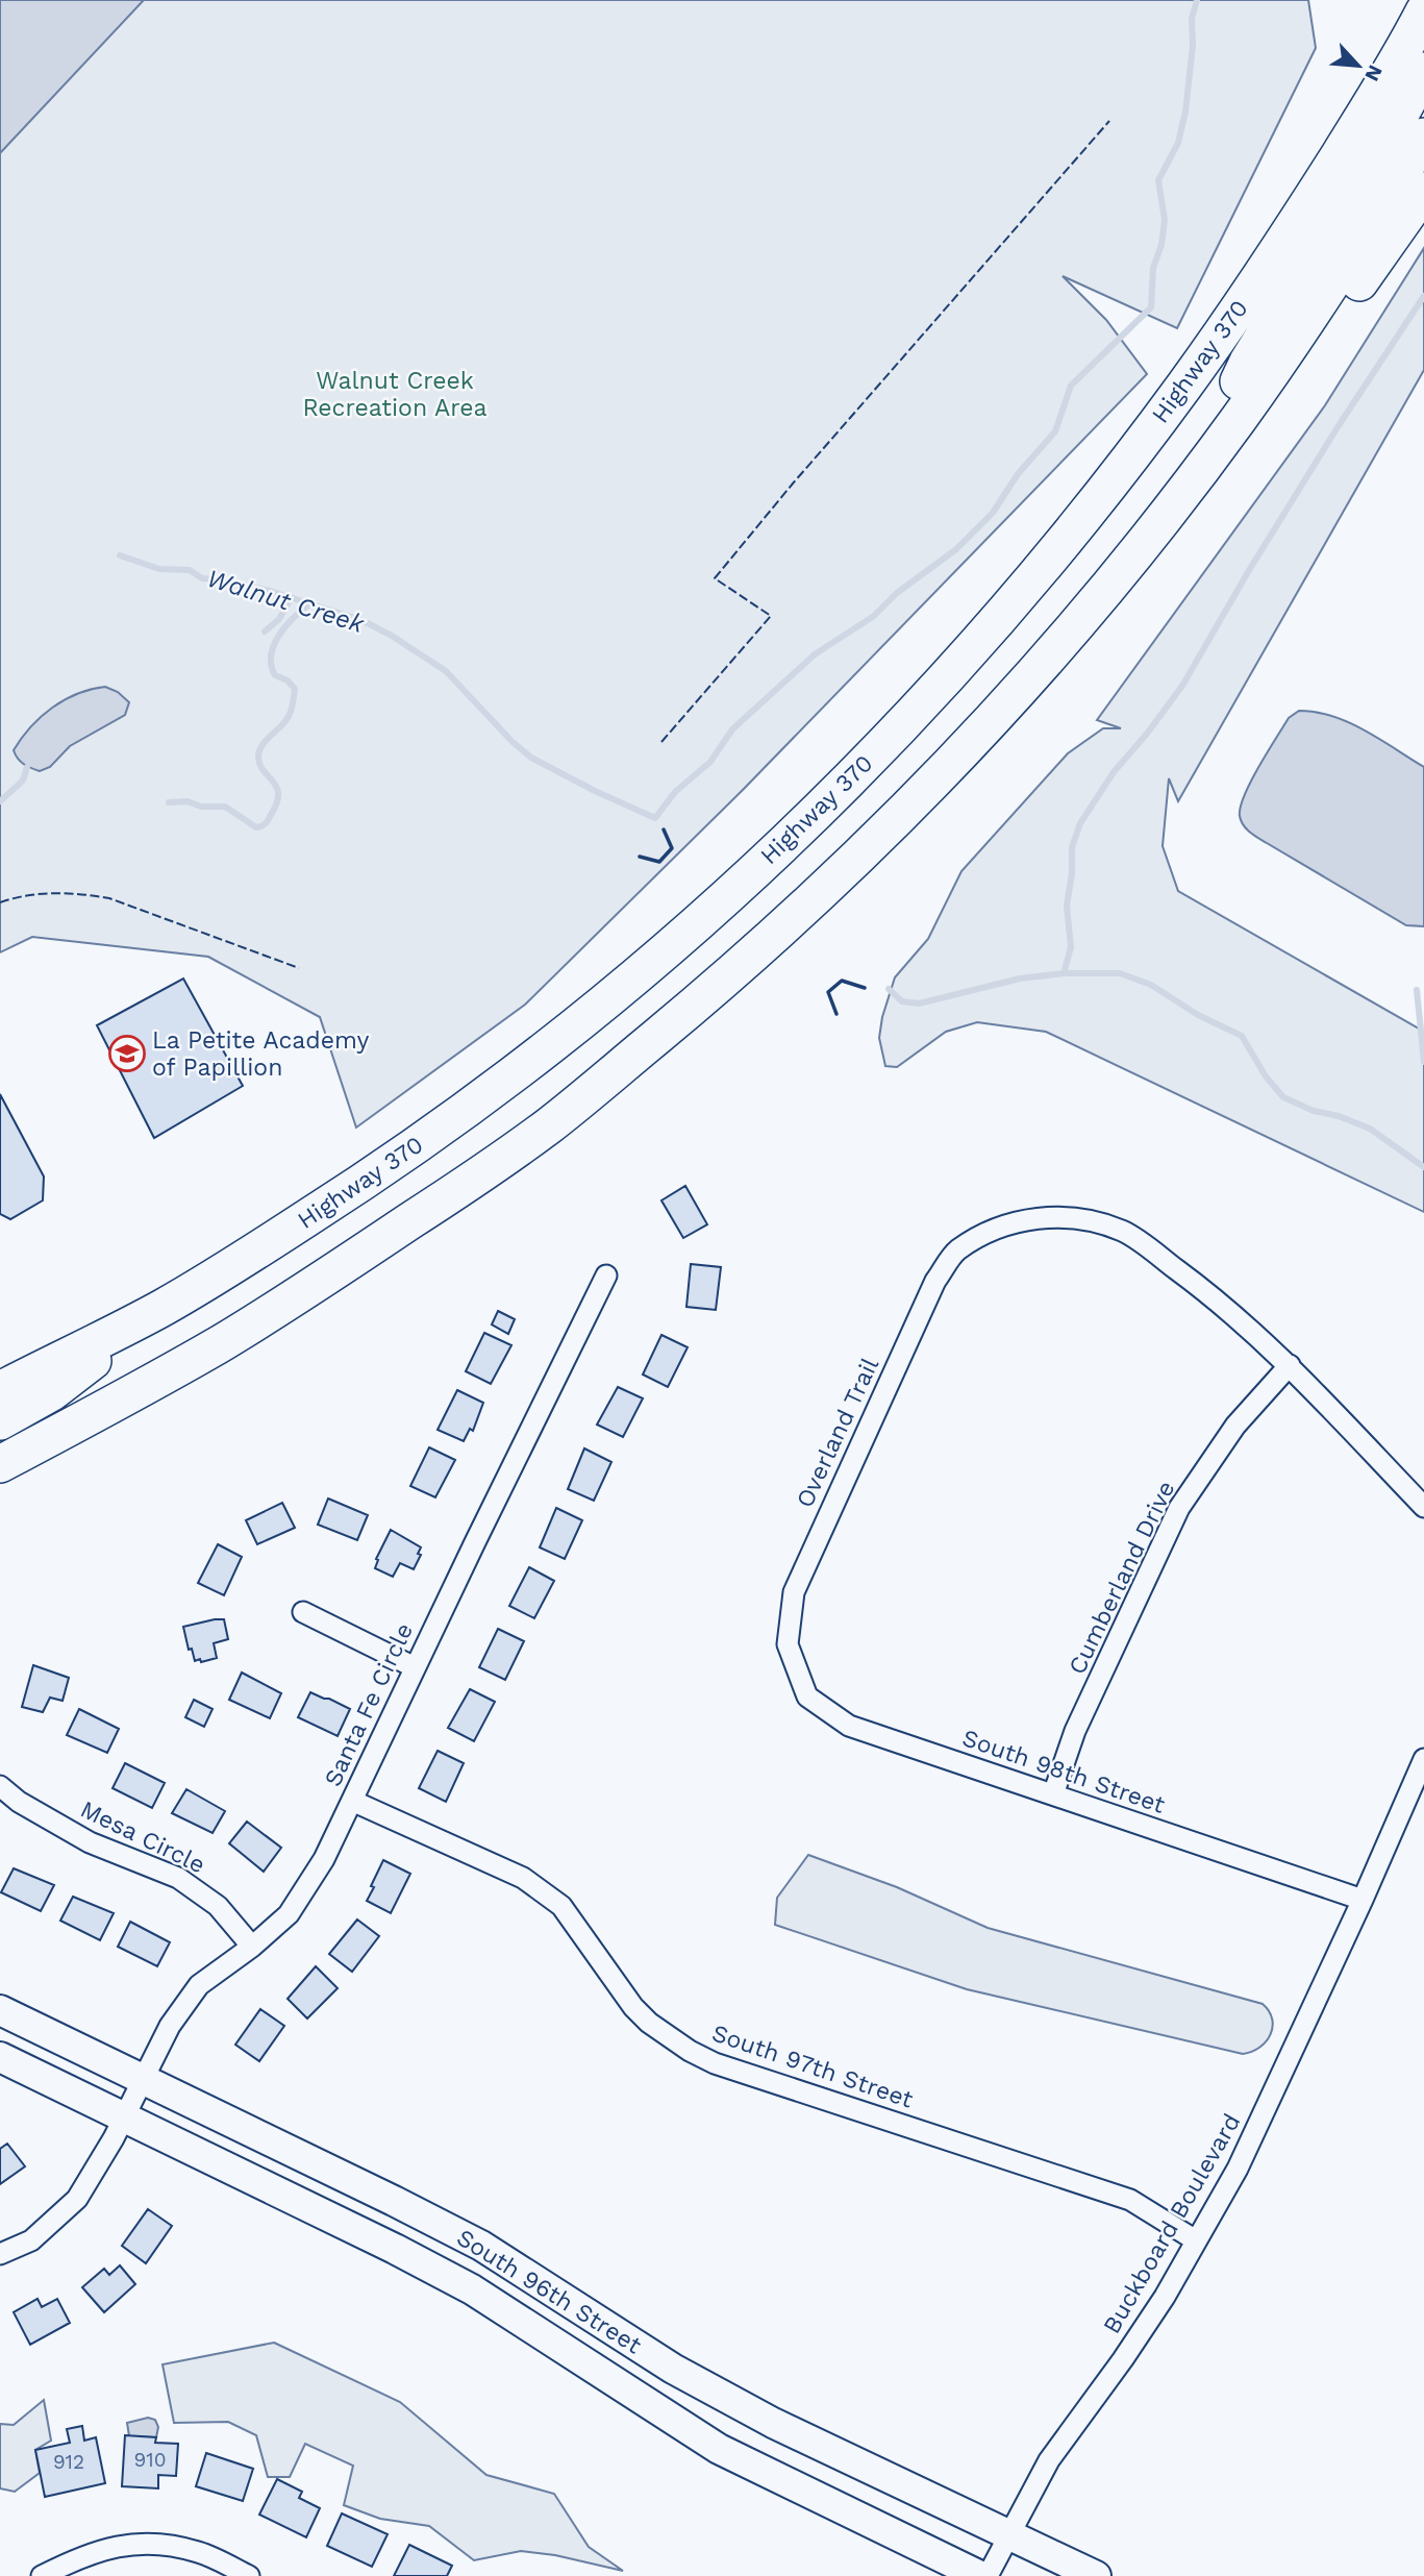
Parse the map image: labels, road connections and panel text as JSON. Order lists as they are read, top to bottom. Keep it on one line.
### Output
{"streets":{"highway":["Highway 370"],"main road":["South 96th Street"],"street":["Overland Trail","Cumberland Drive","Santa Fe Circle","South 98th Street","Mesa Circle","South 97th Street","Buckboard Boulevard"]},"crossings":[["Overland Trail","Cumberland Drive"],["Overland Trail","South 98th Street"],["Cumberland Drive","South 98th Street"],["Santa Fe Circle","Mesa Circle"],["Santa Fe Circle","South 97th Street"],["Santa Fe Circle","South 96th Street"],["South 98th Street","Buckboard Boulevard"],["South 97th Street","Buckboard Boulevard"],["Buckboard Boulevard","South 96th Street"]],"water":["Walnut Creek"],"parks":["Walnut Creek Recreation Area"],"places":{"school or university":["La Petite Academy of Papillion"]},"house_numbers":["910","912"],"north":"bottom right"}
